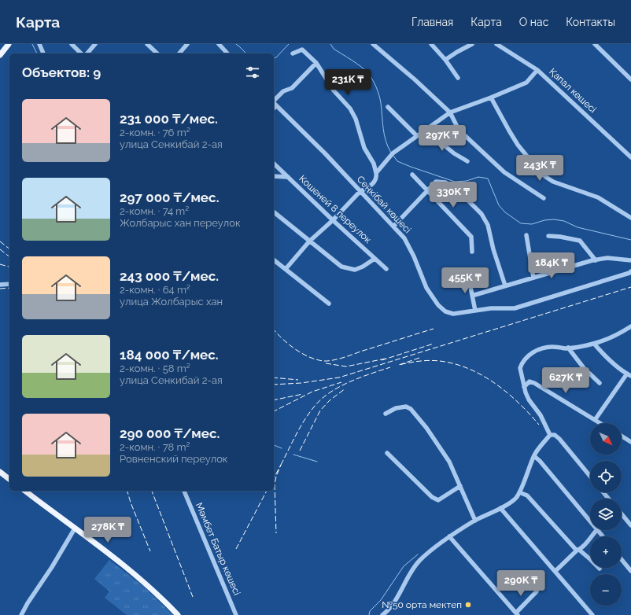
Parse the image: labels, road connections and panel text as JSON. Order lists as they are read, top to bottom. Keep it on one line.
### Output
{"streets":{"street":["Қапал көшесі","Сеңкібай көшесі","Кошеней 8 переулок","Мәмбет Батыр көшесі"]},"places":["№50 орта мектеп"],"north":"bottom right","page":{"header":"Карта","nav":["Главная","Карта","О нас","Контакты"],"heading":"Объектов: 9","price":["231K ₸","297K ₸","243K ₸","330K ₸","184K ₸","455K ₸","627K ₸","278K ₸","290K ₸"],"list":[{"name":"231 000 ₸/мес.","note":"2-комн. · 76 m² · улица Сенкибай 2-ая"},{"name":"297 000 ₸/мес.","note":"2-комн. · 74 m² · Жолбарыс хан переулок"},{"name":"243 000 ₸/мес.","note":"2-комн. · 64 m² · улица Жолбарыс хан"},{"name":"184 000 ₸/мес.","note":"2-комн. · 58 m² · улица Сенкибай 2-ая"},{"name":"290 000 ₸/мес.","note":"2-комн. · 78 m² · Ровненский переулок"}],"map_buttons":["+","−"]}}
